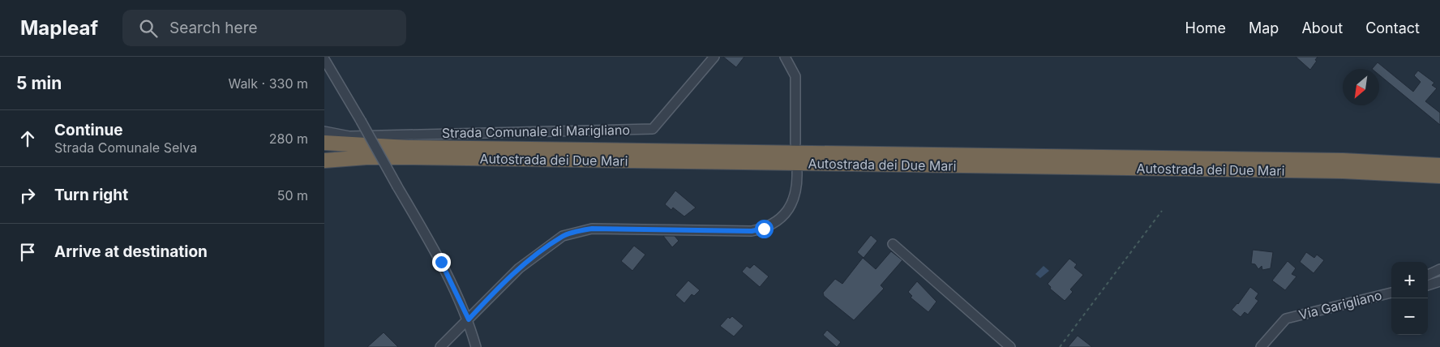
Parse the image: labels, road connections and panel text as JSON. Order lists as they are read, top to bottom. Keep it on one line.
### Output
{"streets":{"highway":["Autostrada dei Due Mari"],"street":["Strada Comunale di Marigliano","Via Garigliano"]},"north":"bottom left","page":{"header":"Mapleaf","search":"Search here","nav":["Home","Map","About","Contact"],"heading":["5 min","Walk · 330 m"],"list":[["Continue","Strada Comunale Selva","280 m"],["Turn right","50 m"],"Arrive at destination"],"map_buttons":["+","−"]}}
